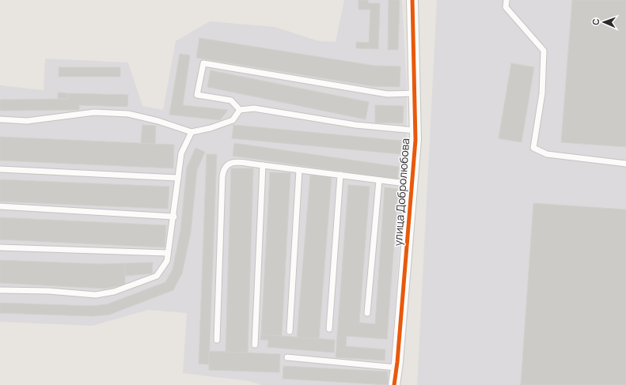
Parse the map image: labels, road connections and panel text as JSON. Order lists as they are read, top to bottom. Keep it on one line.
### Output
{"streets":{"street":["улица Добролюбова"]},"north":"left"}
